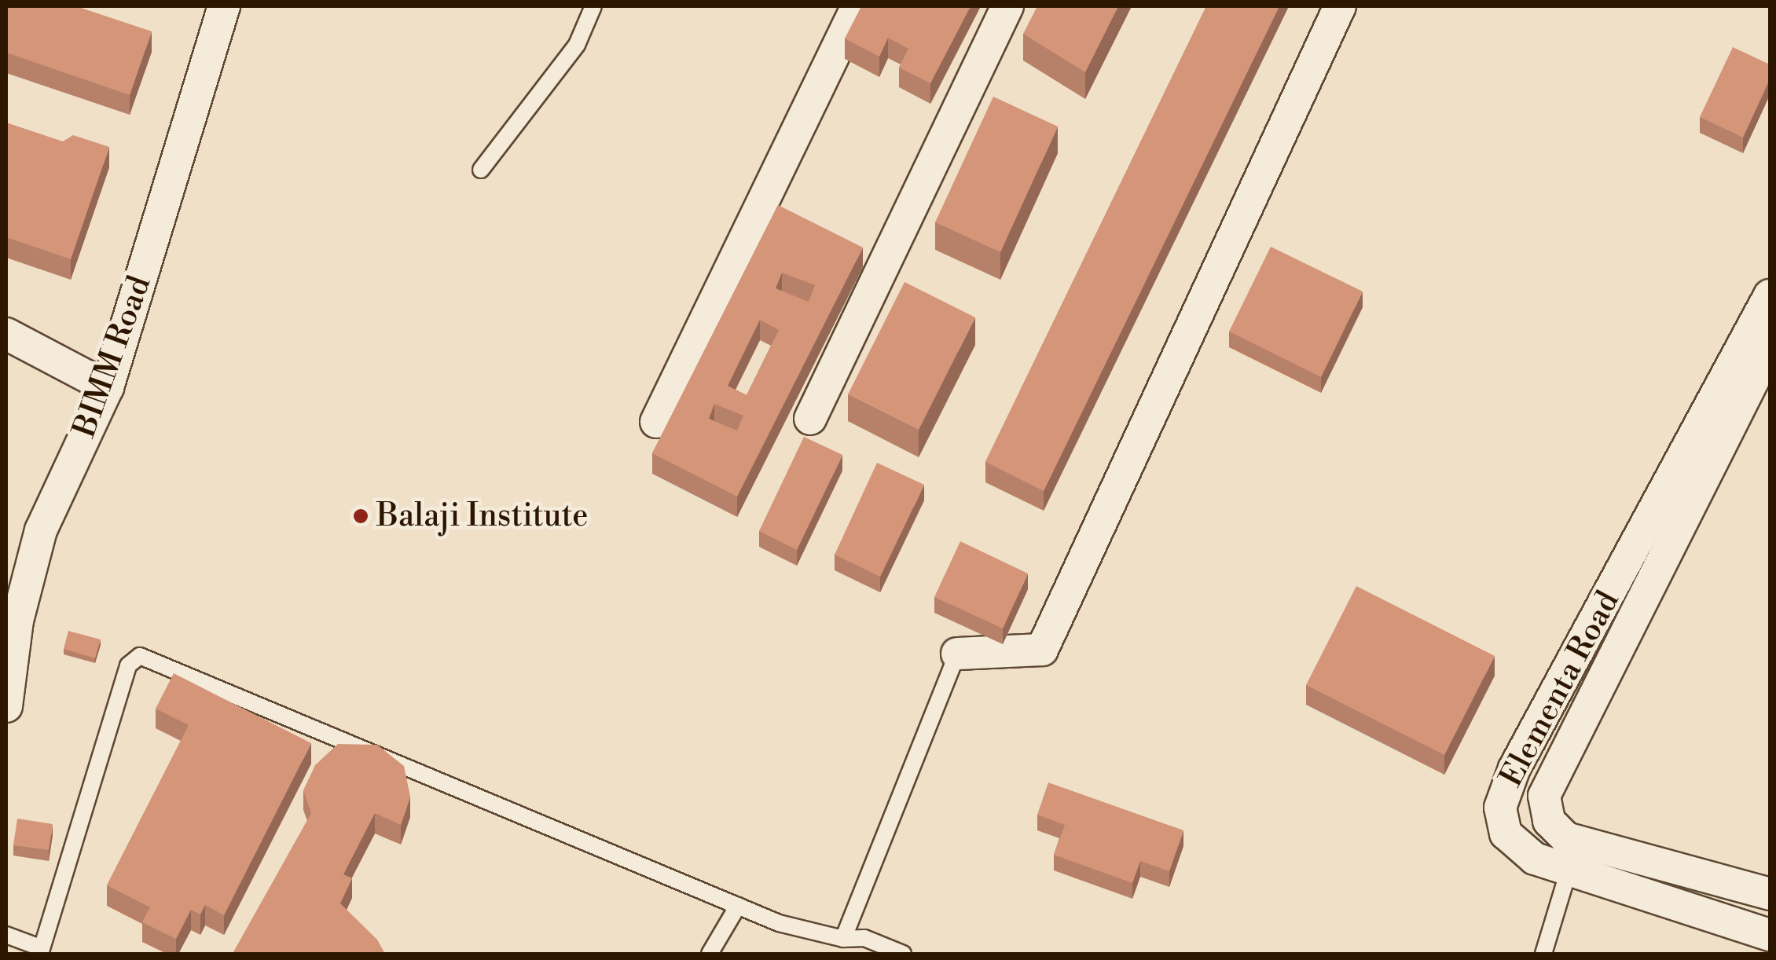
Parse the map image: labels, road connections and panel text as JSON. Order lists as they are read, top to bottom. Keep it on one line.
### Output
{"streets":{"street":["BIMM Road","Elementa Road"]},"places":["Balaji Institute"]}
